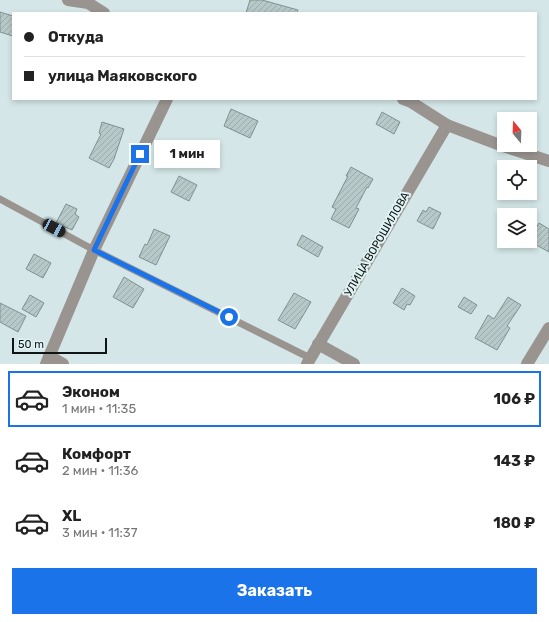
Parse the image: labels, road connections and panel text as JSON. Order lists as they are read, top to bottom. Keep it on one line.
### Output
{"streets":{"street":["УЛИЦА ВОРОШИЛОВА"]},"scale_bar":"50 m","north":"top","page":{"banner":["Откуда","улица Маяковского"],"bubble":"1 мин","scale":"50 m","list":[{"name":"Эконом","note":"1 мин · 11:35","value":"106 ₽"},{"name":"Комфорт","note":"2 мин · 11:36","value":"143 ₽"},{"name":"XL","note":"3 мин · 11:37","value":"180 ₽"}],"buttons":"Заказать"}}
